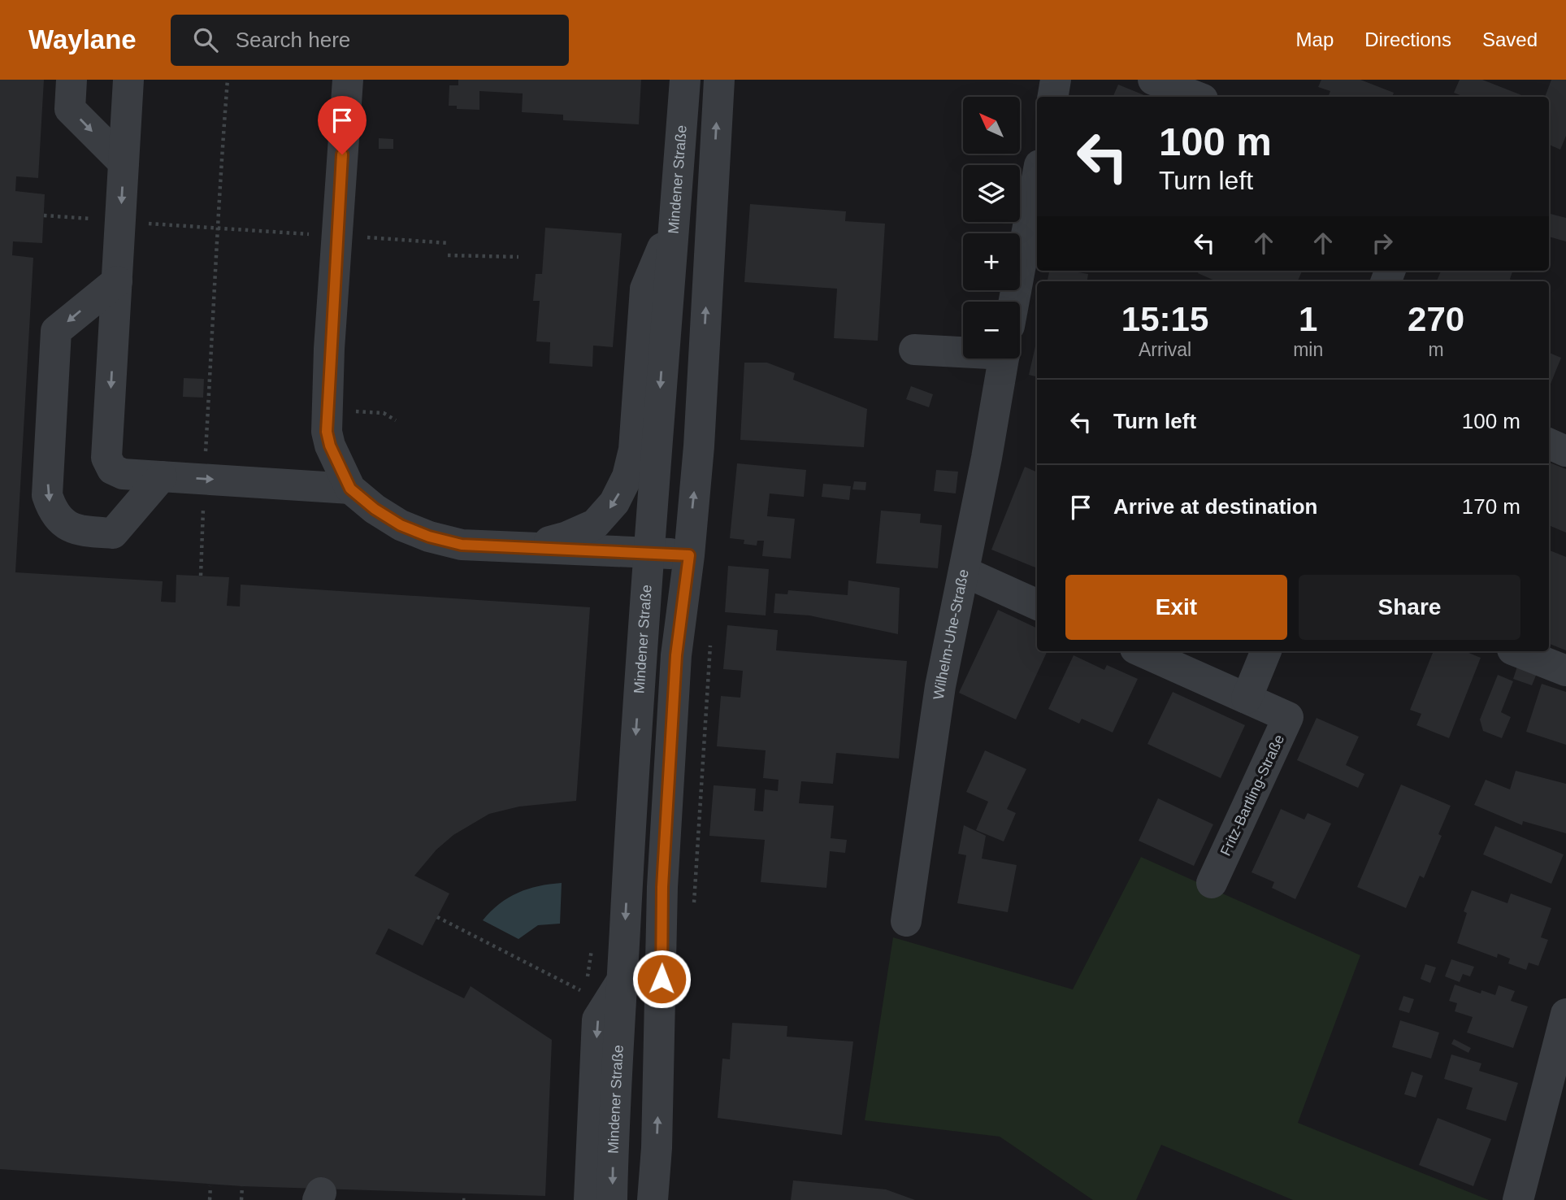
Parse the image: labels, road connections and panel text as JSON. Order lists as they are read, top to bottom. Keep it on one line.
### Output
{"streets":{"street":["Mindener Straße","Wilhelm-Uhe-Straße","Fritz-Bartling-Straße"]},"north":"top left","page":{"header":"Waylane","search":"Search here","nav":["Map","Directions","Saved"],"map_buttons":["+","−"],"turn":["100 m","Turn left"],"eta":["15:15","Arrival","1","min","270","m"],"list":[{"name":"Turn left","value":"100 m"},{"name":"Arrive at destination","value":"170 m"}],"buttons":["Exit","Share"]}}
